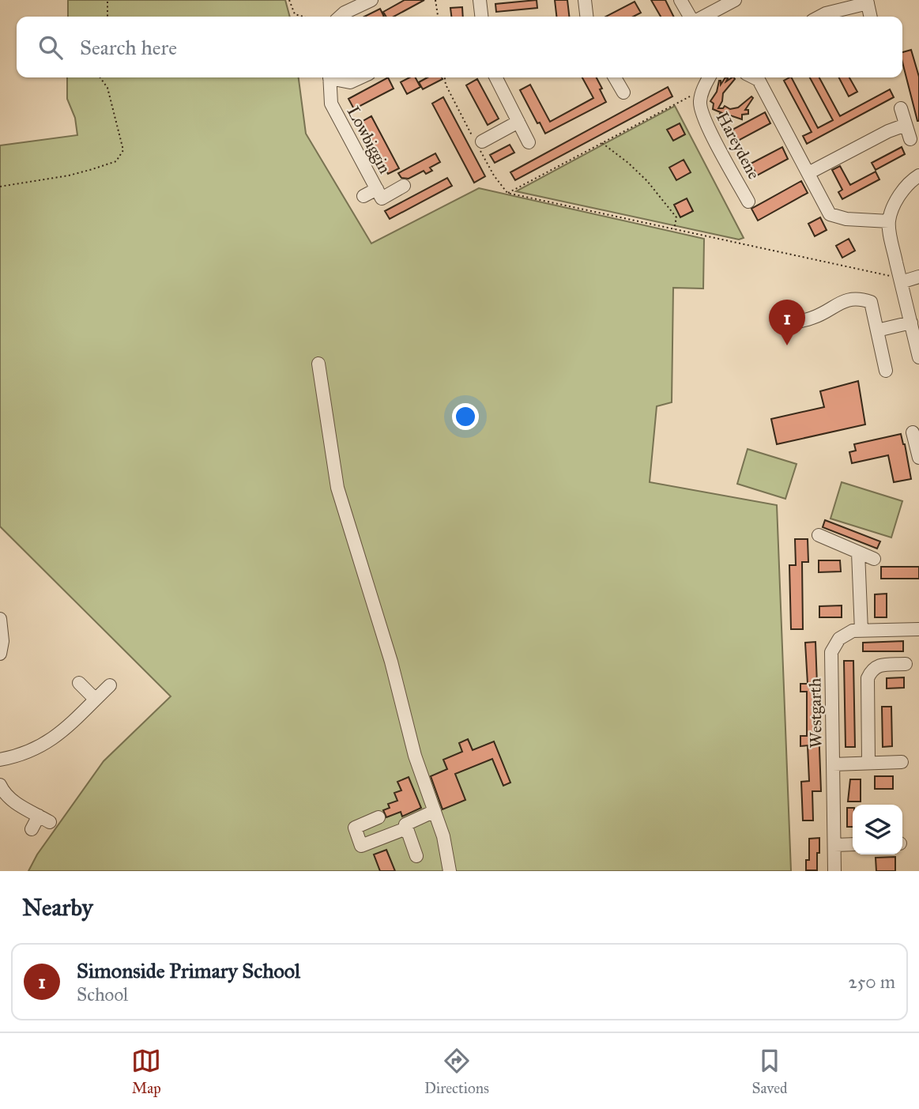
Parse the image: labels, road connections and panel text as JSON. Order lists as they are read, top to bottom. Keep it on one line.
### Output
{"streets":{"street":["Lowbiggin","Hareydene","Westgarth"]},"page":{"search":"Search here","pins":"1","heading":"Nearby","list":[{"mark":"1","name":"Simonside Primary School","note":"School","value":"250 m"}],"nav":["Map","Directions","Saved"]}}
